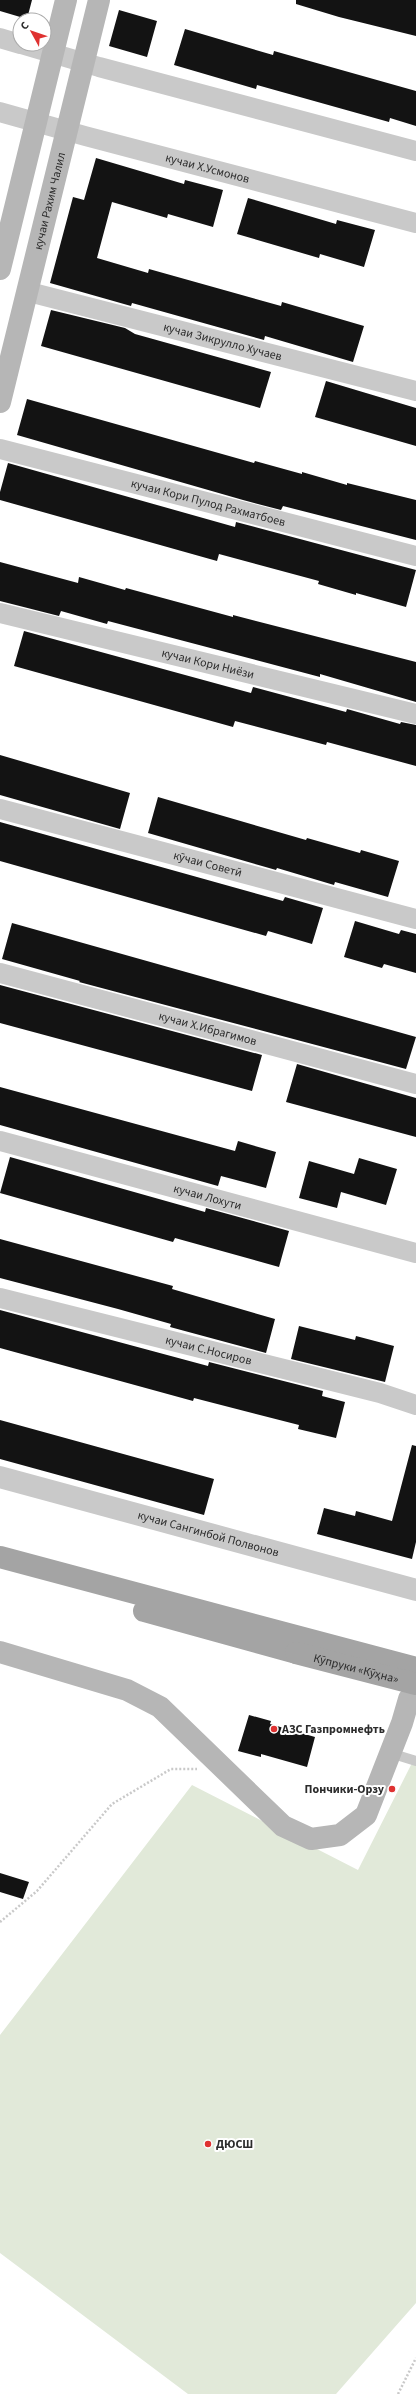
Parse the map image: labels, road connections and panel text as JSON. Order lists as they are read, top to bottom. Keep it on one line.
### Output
{"streets":{"main road":["кучаи Рахим Чалил","Кӯпруки «Кӯҳна»"],"street":["кучаи Х.Усмонов","кучаи Зикрулло Хучаев","кучаи Кори Пулод Рахматбоев","кучаи Кори Ниёзи","кӯчаи Советӣ","кучаи Х.Ибрагимов","кучаи Лохути","кучаи С.Носиров","кучаи Сангинбой Полвонов"]},"crossings":[["кучаи Х.Усмонов","кучаи Рахим Чалил"],["кучаи Рахим Чалил","кучаи Зикрулло Хучаев"]],"places":["АЗС Газпромнефть","Пончики-Орзу","ДЮСШ"],"north":"top left"}
